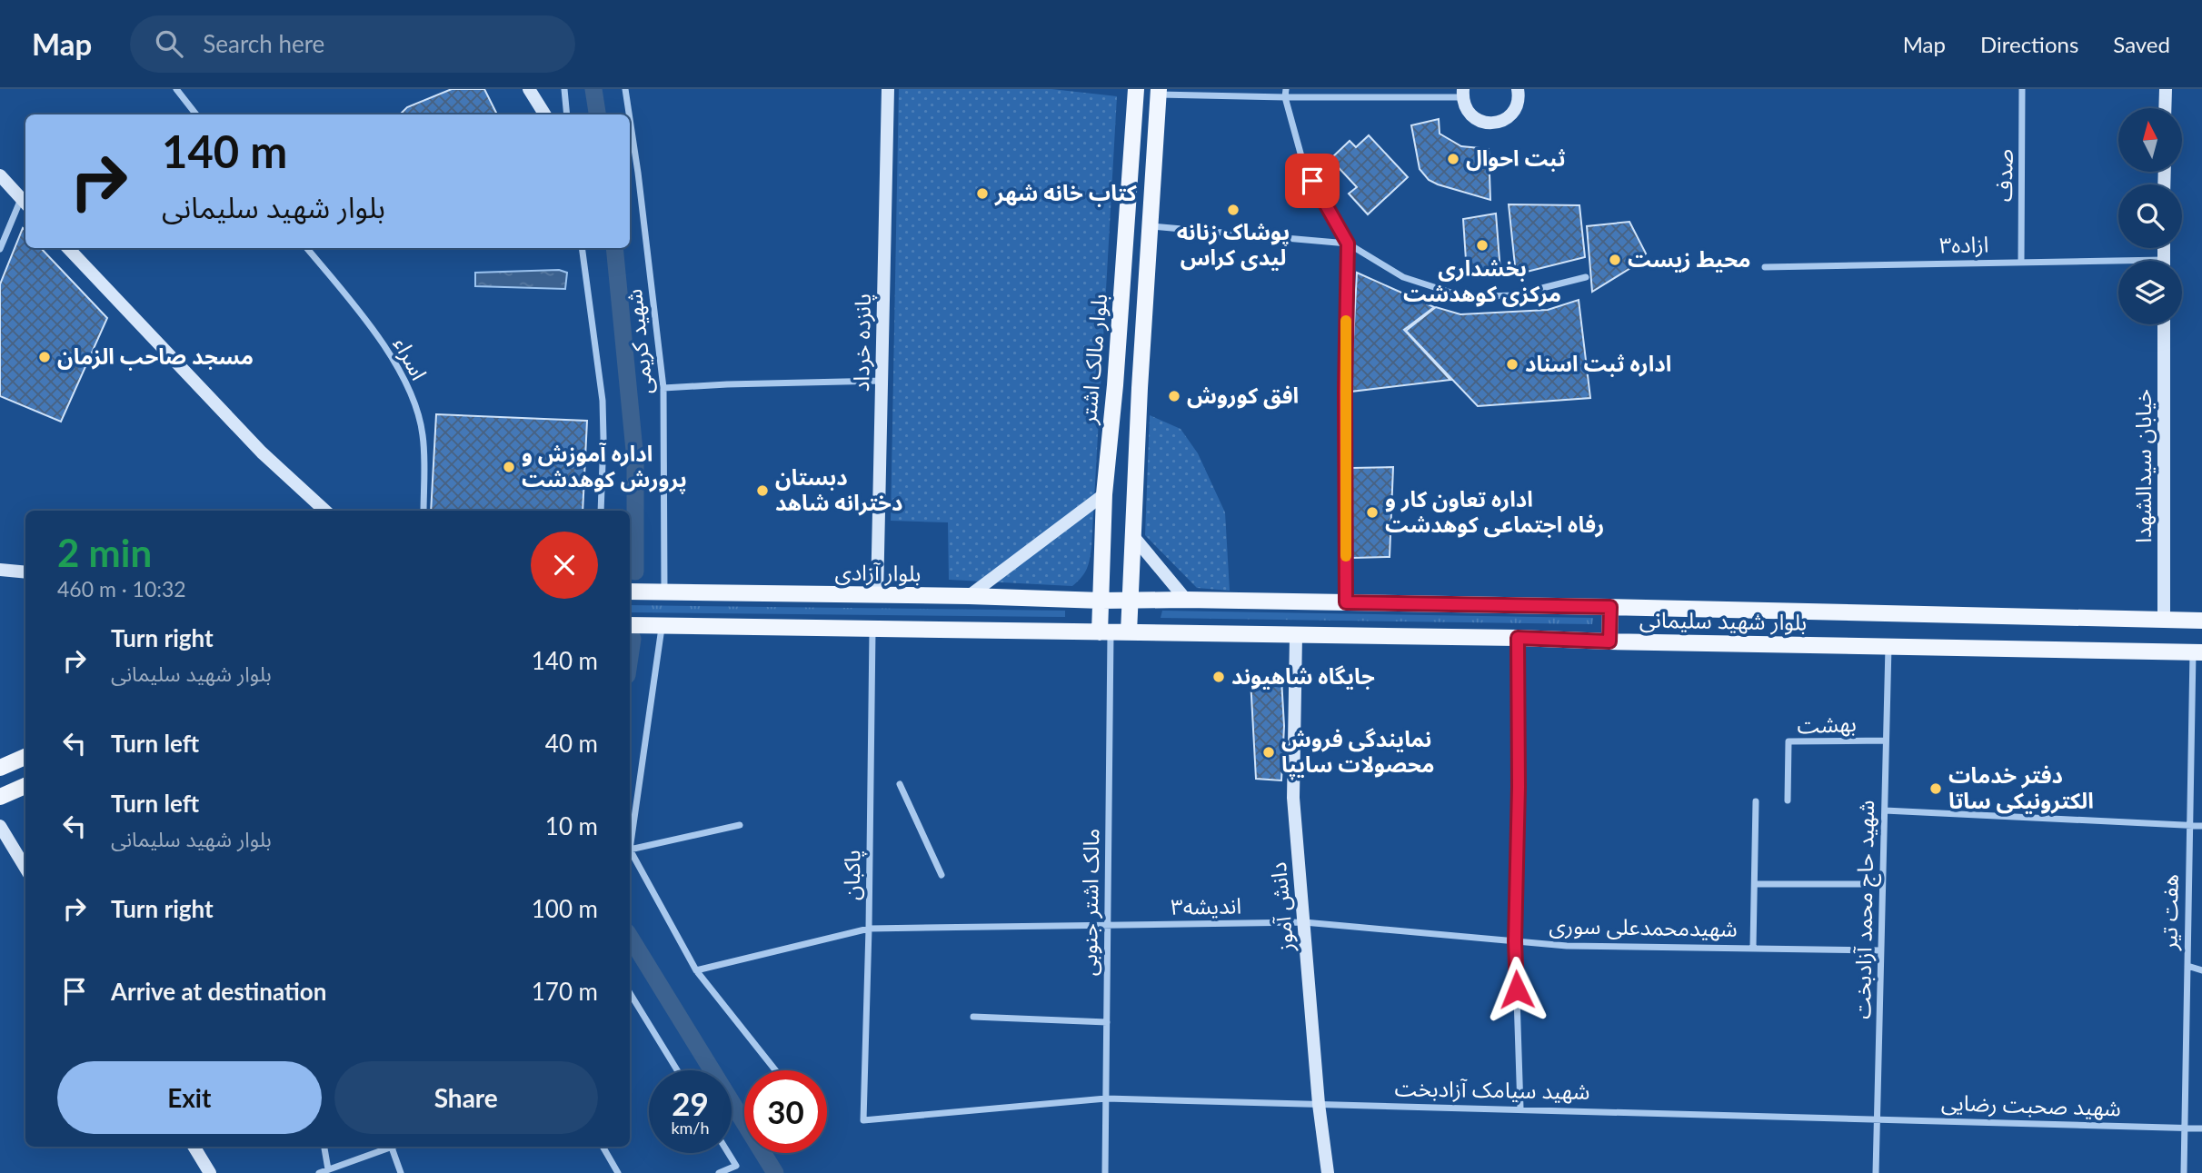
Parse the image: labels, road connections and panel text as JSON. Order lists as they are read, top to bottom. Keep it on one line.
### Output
{"streets":{"main road":["پانزده خرداد","بلوار مالک اشتر","خیابان سیدالشهدا","بلوار آزادی","بلوار شهید سلیمانی","دانش آموز"],"street":["صدف","ازاده۳","شهید کریمی","اسراء","بهشت","پاکبان","مالک اشتر جنوبی","اندیشه۳","شهید حاج محمد آزادبخت","هفت تیر","شهیدمحمدعلی سوری","شهید سیامک آزادبخت","شهید صحبت رضایی"]},"crossings":[["صدف","ازاده۳"],["شهید کریمی","بلوار آزادی"],["پانزده خرداد","بلوار آزادی"],["بلوار مالک اشتر","بلوار آزادی"],["بلوار مالک اشتر","بلوار شهید سلیمانی"],["بلوار مالک اشتر","مالک اشتر جنوبی"],["خیابان سیدالشهدا","بلوار شهید سلیمانی"],["بلوار آزادی","بلوار شهید سلیمانی"],["بلوار شهید سلیمانی","دانش آموز"],["بلوار شهید سلیمانی","شهید حاج محمد آزادبخت"],["بلوار شهید سلیمانی","هفت تیر"],["بهشت","شهید حاج محمد آزادبخت"],["پاکبان","اندیشه۳"],["پاکبان","شهید سیامک آزادبخت"],["مالک اشتر جنوبی","اندیشه۳"],["مالک اشتر جنوبی","شهید سیامک آزادبخت"],["اندیشه۳","دانش آموز"],["اندیشه۳","شهیدمحمدعلی سوری"],["دانش آموز","شهیدمحمدعلی سوری"],["دانش آموز","شهید سیامک آزادبخت"],["شهید حاج محمد آزادبخت","شهیدمحمدعلی سوری"],["شهید حاج محمد آزادبخت","شهید سیامک آزادبخت"],["شهید حاج محمد آزادبخت","شهید صحبت رضایی"],["هفت تیر","شهید صحبت رضایی"],["شهید سیامک آزادبخت","شهید صحبت رضایی"]],"places":["ثبت احوال","کتاب خانه شهر","پوشاک زنانه لیدی کراس","بخشداری مرکزی کوهدشت","محیط زیست","مسجد صاحب الزمان","اداره ثبت اسناد","افق کوروش","اداره آموزش و پرورش کوهدشت","دبستان دخترانه شاهد","اداره تعاون کار و رفاه اجتماعی کوهدشت","جایگاه شاهیوند","نمایندگی فروش محصولات سایپا","دفتر خدمات الکترونیکی ساتا"],"north":"top","page":{"header":"Map","search":"Search here","nav":["Map","Directions","Saved"],"turn":["140 m","بلوار شهید سلیمانی"],"heading":["2 min","460 m · 10:32"],"list":[{"name":"Turn right","note":"بلوار شهید سلیمانی","value":"140 m"},{"name":"Turn left","value":"40 m"},{"name":"Turn left","note":"بلوار شهید سلیمانی","value":"10 m"},{"name":"Turn right","value":"100 m"},{"name":"Arrive at destination","value":"170 m"}],"buttons":["Exit","Share"],"speed":"29 km/h","limit":"30"}}
